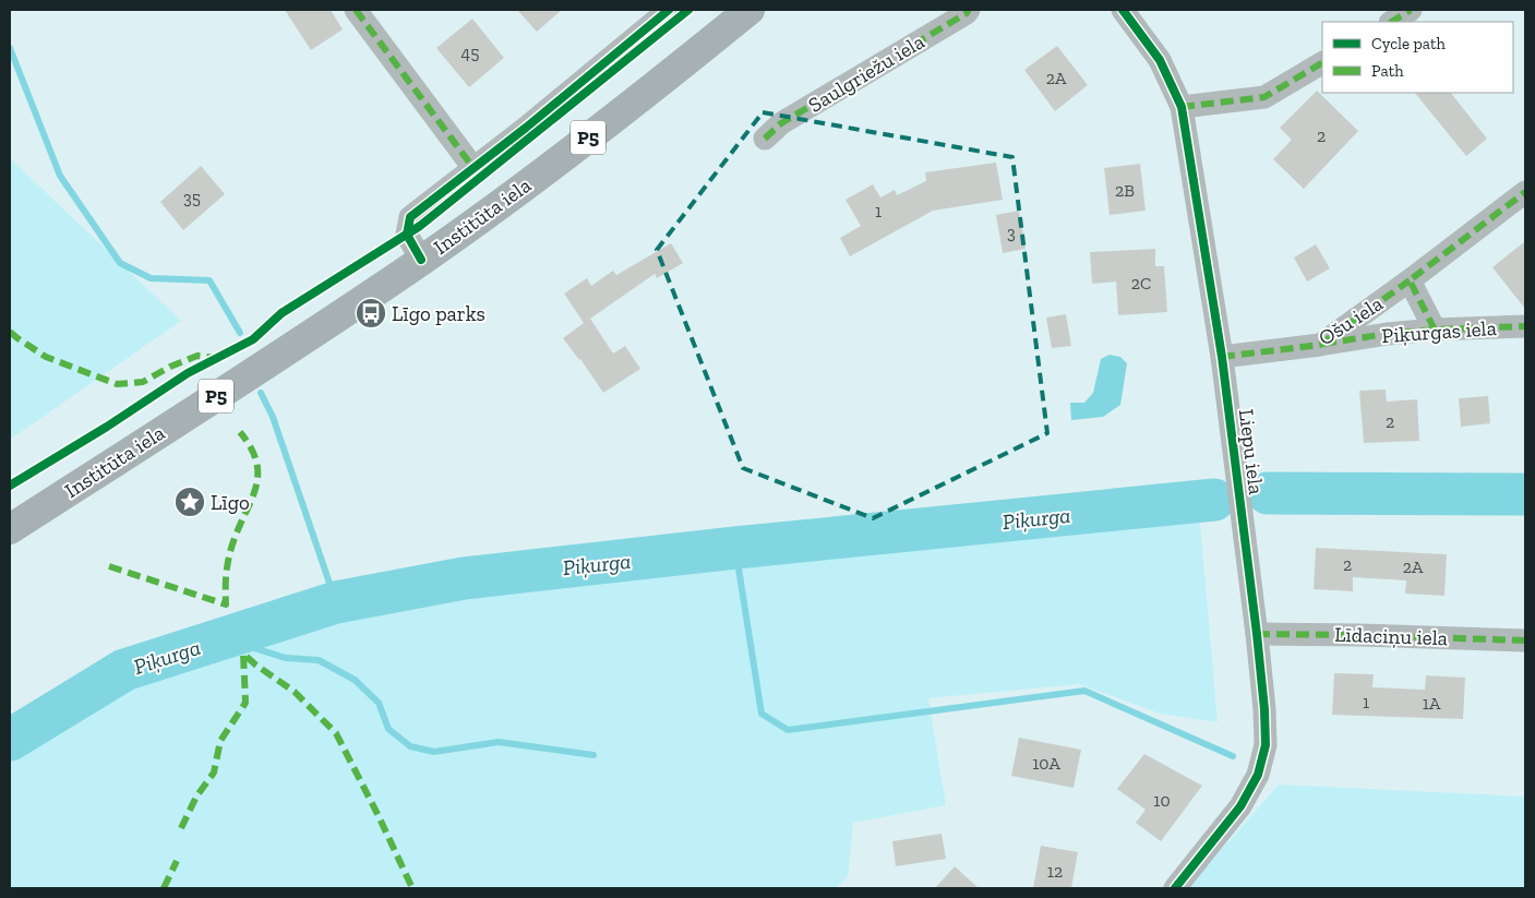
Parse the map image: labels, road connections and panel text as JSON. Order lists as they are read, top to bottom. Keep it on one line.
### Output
{"streets":{"main road":["P5","Institūta iela"],"street":["Saulgriežu iela","Ošu iela","Piķurgas iela","Liepu iela","Līdaciņu iela"]},"crossings":[["Ošu iela","Piķurgas iela"],["Ošu iela","Liepu iela"],["Liepu iela","Līdaciņu iela"]],"water":["Piķurga"],"places":{"bus stop":["Līgo parks"],"place":["Līgo"]},"house_numbers":["45","2A","2","2B","35","1","3","2C","2","2","2A","1","1A","10A","10","12"],"legend":["Cycle path","Path"]}
